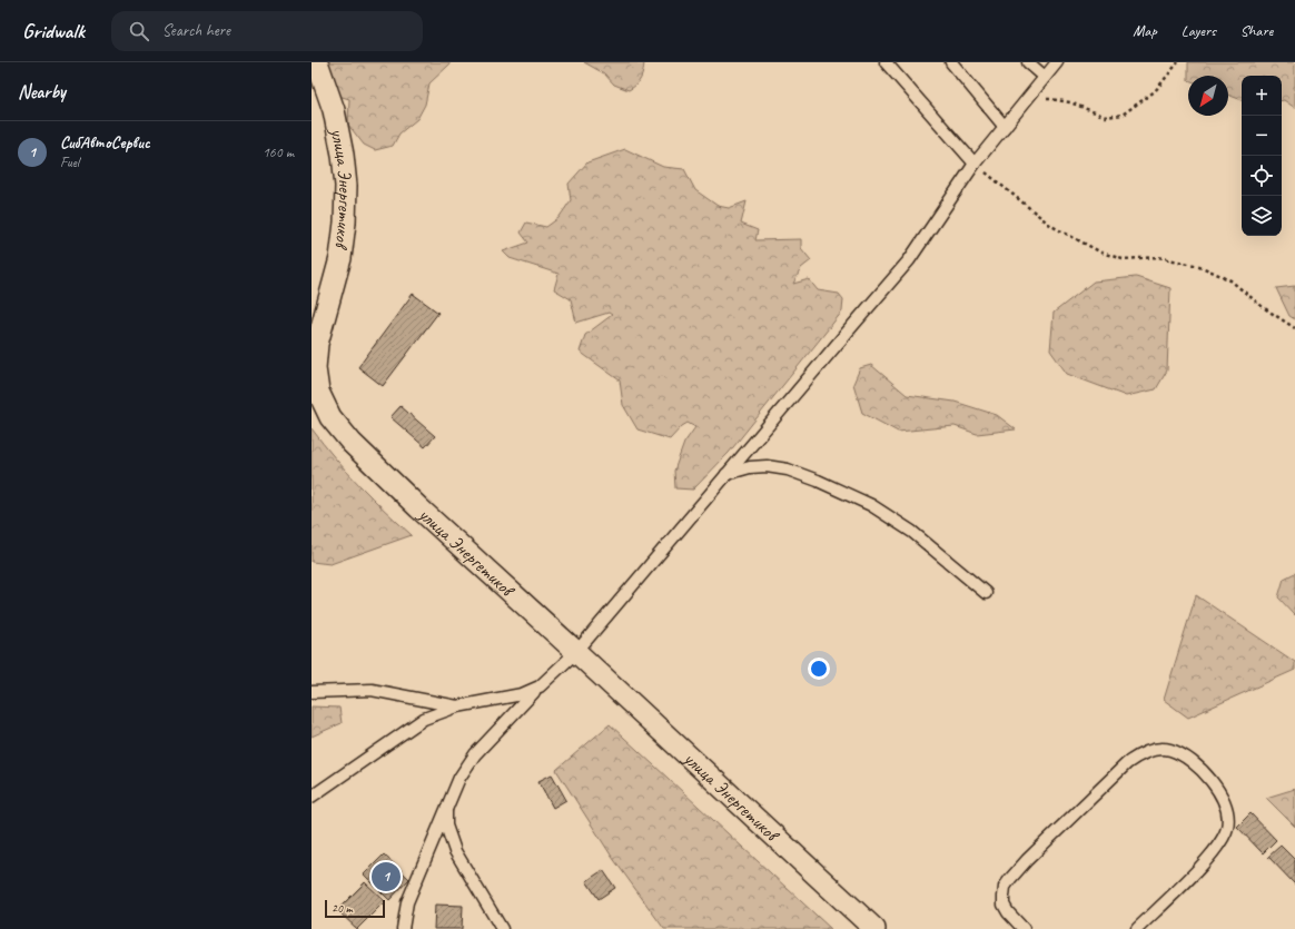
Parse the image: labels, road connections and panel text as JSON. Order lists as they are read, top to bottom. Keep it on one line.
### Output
{"streets":{"street":["улица Энергетиков"]},"scale_bar":"20 m","north":"bottom left","page":{"header":"Gridwalk","search":"Search here","nav":["Map","Layers","Share"],"heading":"Nearby","map_buttons":["+","−"],"list":[{"mark":"1","name":"СибАвтоСервис","note":"Fuel","value":"160 m"}],"pins":"1","scale":"20 m"}}
